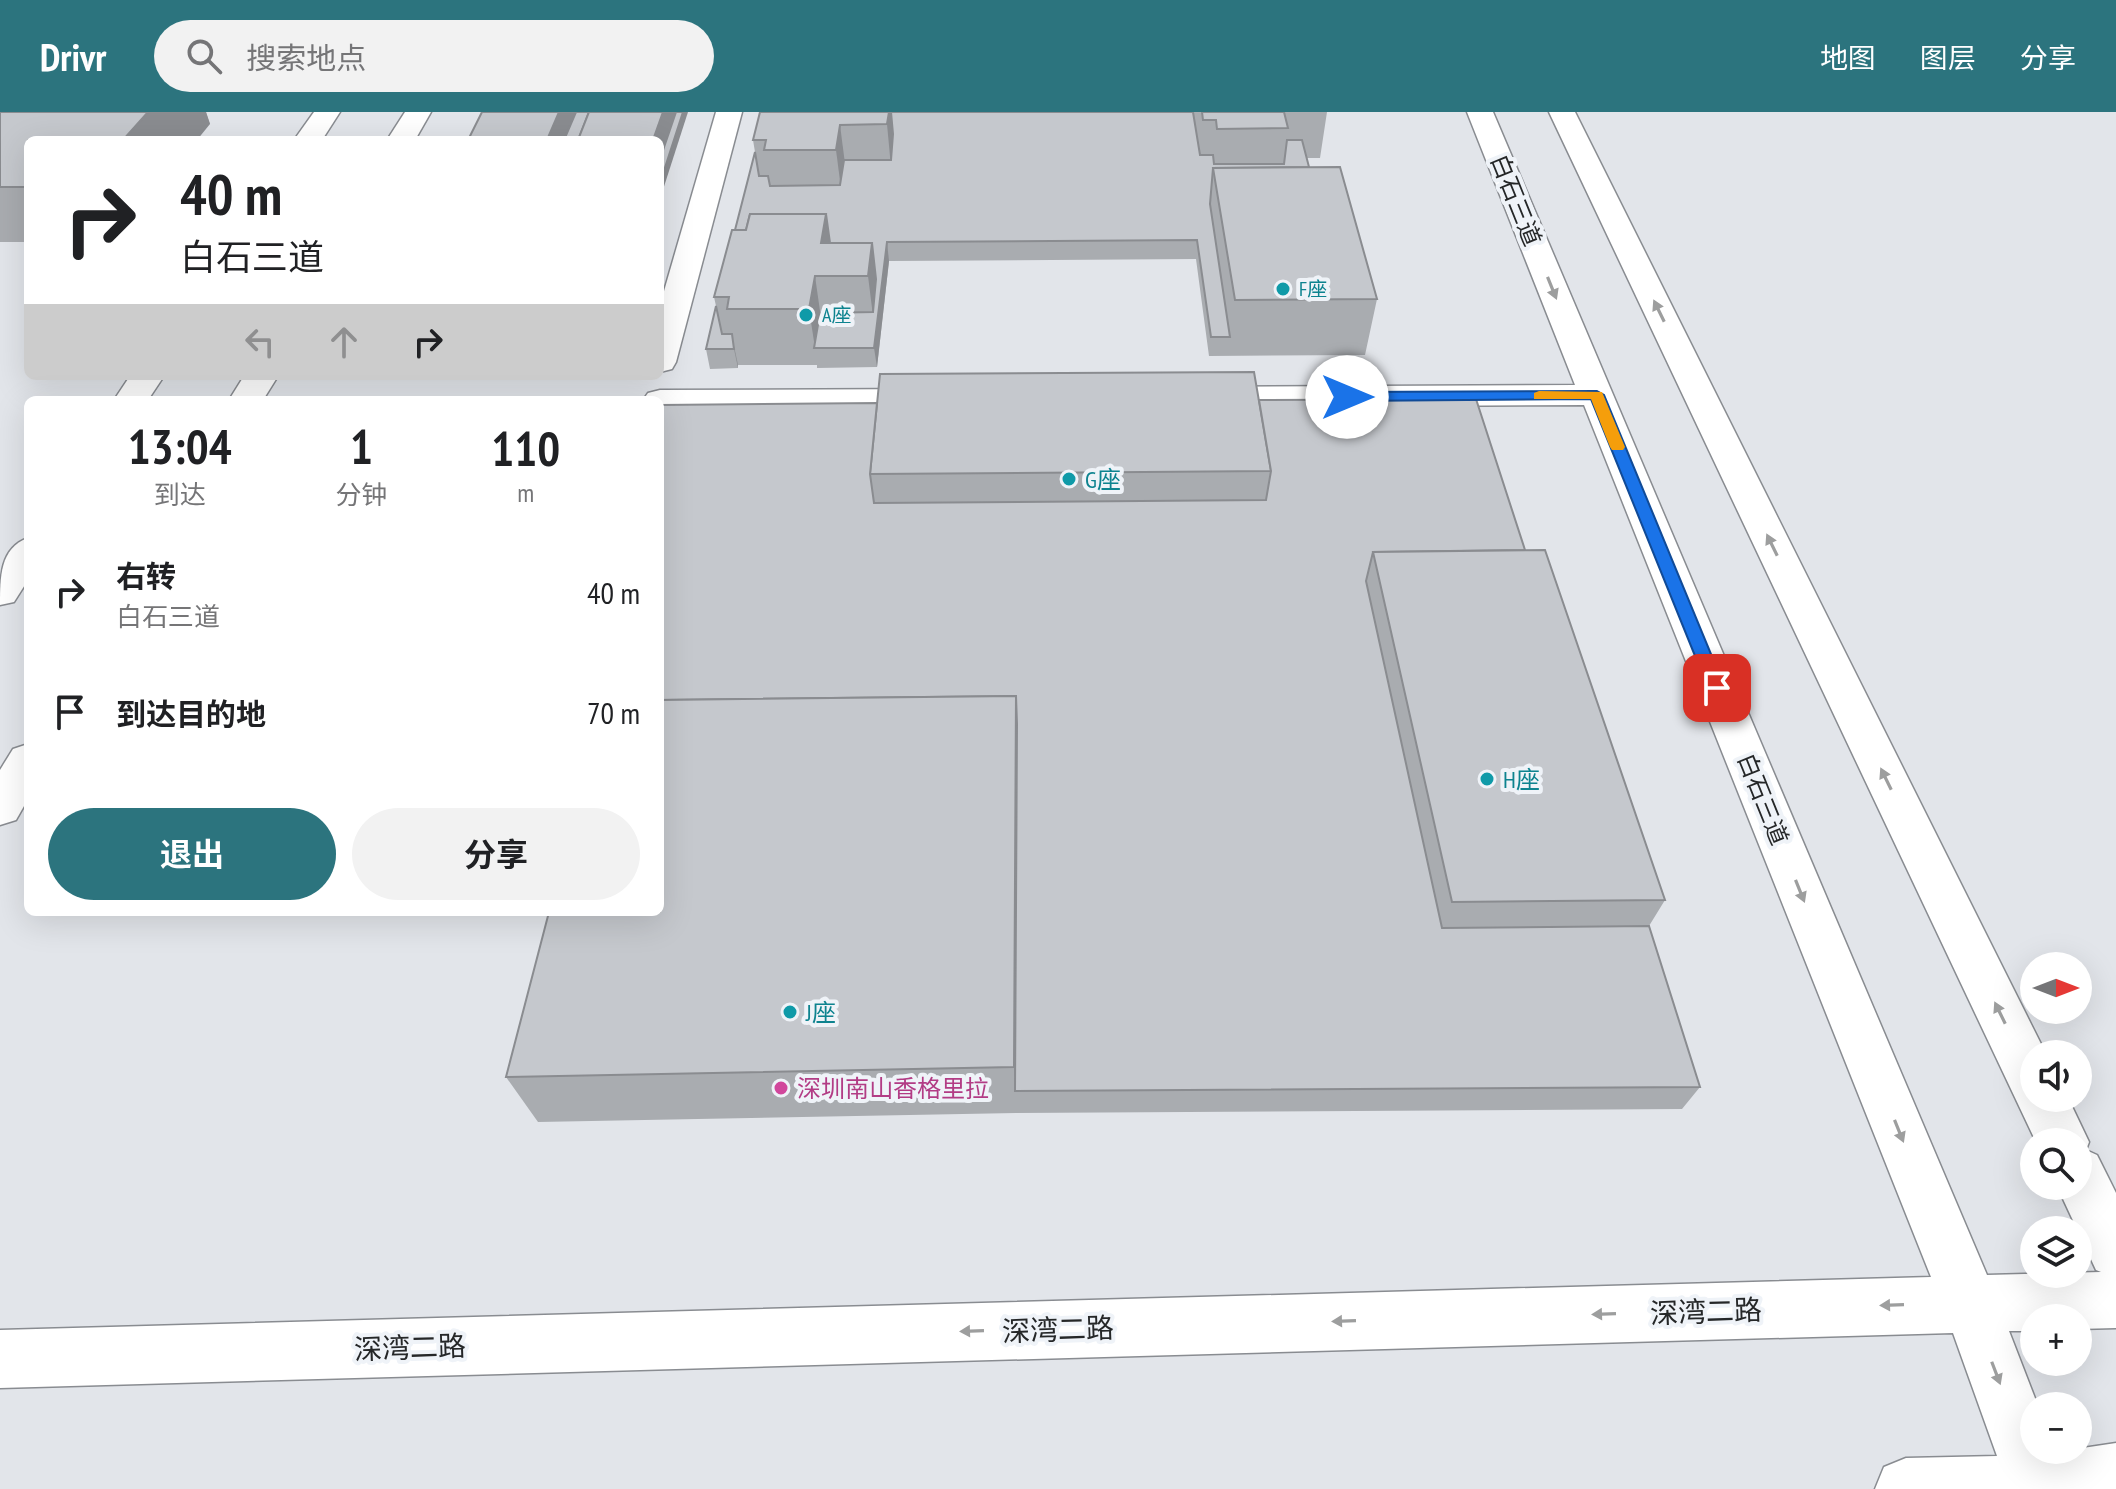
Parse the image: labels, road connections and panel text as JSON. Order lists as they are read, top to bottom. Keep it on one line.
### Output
{"streets":{"street":["白石三道","深湾二路"]},"crossings":[["白石三道","深湾二路"]],"one_way":["深湾二路"],"places":["F座","A座","G座","H座","J座","深圳南山香格里拉"],"north":"right","page":{"header":"Drivr","search":"搜索地点","nav":["地图","图层","分享"],"turn":["40 m","白石三道"],"eta":["13:04","到达","1","分钟","110","m"],"list":[{"name":"右转","note":"白石三道","value":"40 m"},{"name":"到达目的地","value":"70 m"}],"buttons":["退出","分享"],"map_buttons":["+","−"]}}
